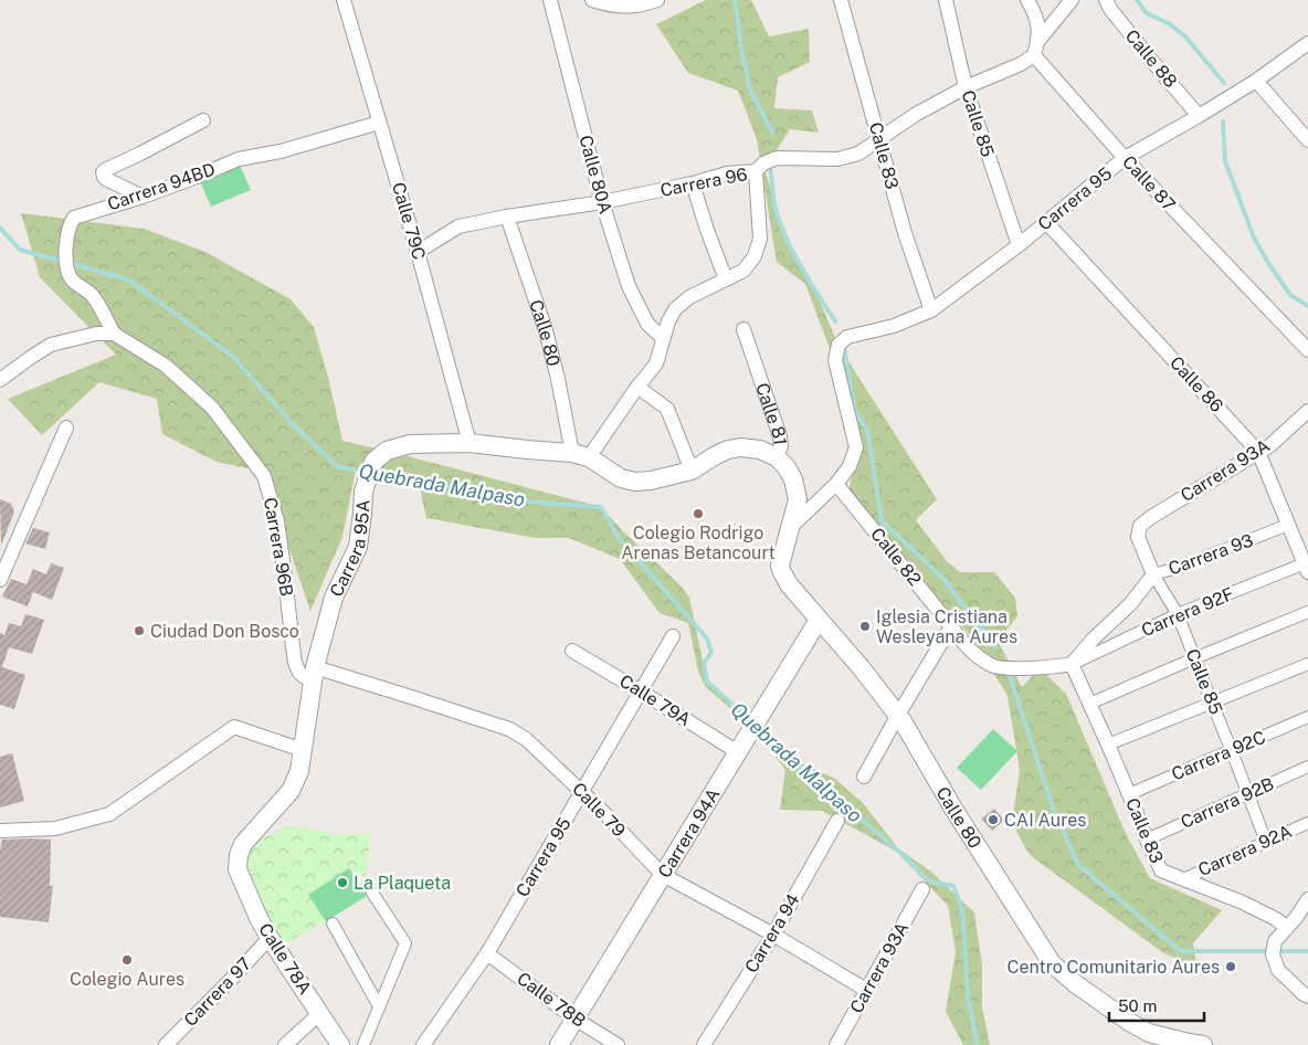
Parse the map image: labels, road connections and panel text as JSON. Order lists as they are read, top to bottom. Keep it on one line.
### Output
{"streets":{"street":["Calle 88","Calle 85","Calle 83","Calle 80A","Carrera 96","Calle 87","Carrera 94BD","Carrera 95","Calle 79C","Calle 80","Calle 86","Calle 81","Carrera 93A","Carrera 96B","Carrera 95A","Carrera 93","Calle 82","Carrera 92F","Calle 79A","Carrera 92C","Carrera 92B","Calle 79","Carrera 94A","Carrera 92A","Carrera 94","Calle 78A","Carrera 97","Calle 78B"]},"crossings":[["Calle 88","Carrera 95"],["Calle 85","Carrera 96"],["Calle 85","Carrera 95"],["Calle 85","Carrera 93A"],["Calle 85","Carrera 93"],["Calle 85","Carrera 92F"],["Calle 85","Carrera 92C"],["Calle 85","Carrera 92B"],["Calle 85","Carrera 92A"],["Calle 83","Carrera 96"],["Calle 83","Carrera 95"],["Calle 83","Carrera 93"],["Calle 83","Calle 82"],["Calle 83","Carrera 92F"],["Calle 83","Carrera 92C"],["Calle 83","Carrera 92B"],["Calle 83","Carrera 92A"],["Calle 80A","Carrera 96"],["Carrera 96","Calle 87"],["Carrera 96","Calle 79C"],["Carrera 96","Calle 80"],["Calle 87","Carrera 95"],["Carrera 94BD","Calle 79C"],["Carrera 94BD","Carrera 96B"],["Carrera 95","Calle 86"],["Carrera 95","Calle 82"],["Carrera 95","Calle 79A"],["Carrera 95","Calle 79"],["Carrera 95","Calle 78B"],["Calle 79C","Carrera 95A"],["Calle 80","Calle 81"],["Calle 80","Carrera 95A"],["Calle 80","Carrera 94A"],["Calle 86","Carrera 93A"],["Calle 86","Carrera 93"],["Calle 86","Carrera 92F"],["Calle 81","Carrera 95A"],["Carrera 93A","Calle 79"],["Carrera 96B","Carrera 95A"],["Carrera 96B","Calle 79"],["Carrera 95A","Calle 79"],["Carrera 95A","Calle 78A"],["Carrera 93","Calle 82"],["Carrera 93","Carrera 92F"],["Calle 82","Carrera 92F"],["Calle 79A","Carrera 94A"],["Calle 79","Carrera 94A"],["Calle 79","Carrera 94"],["Carrera 94A","Calle 78B"],["Calle 78A","Carrera 97"]],"water":["Quebrada Malpaso"],"places":["Colegio Rodrigo Arenas Betancourt","Iglesia Cristiana Wesleyana Aures","Ciudad Don Bosco","CAI Aures","La Plaqueta","Colegio Aures","Centro Comunitario Aures"],"scale_bar":"50 m"}
